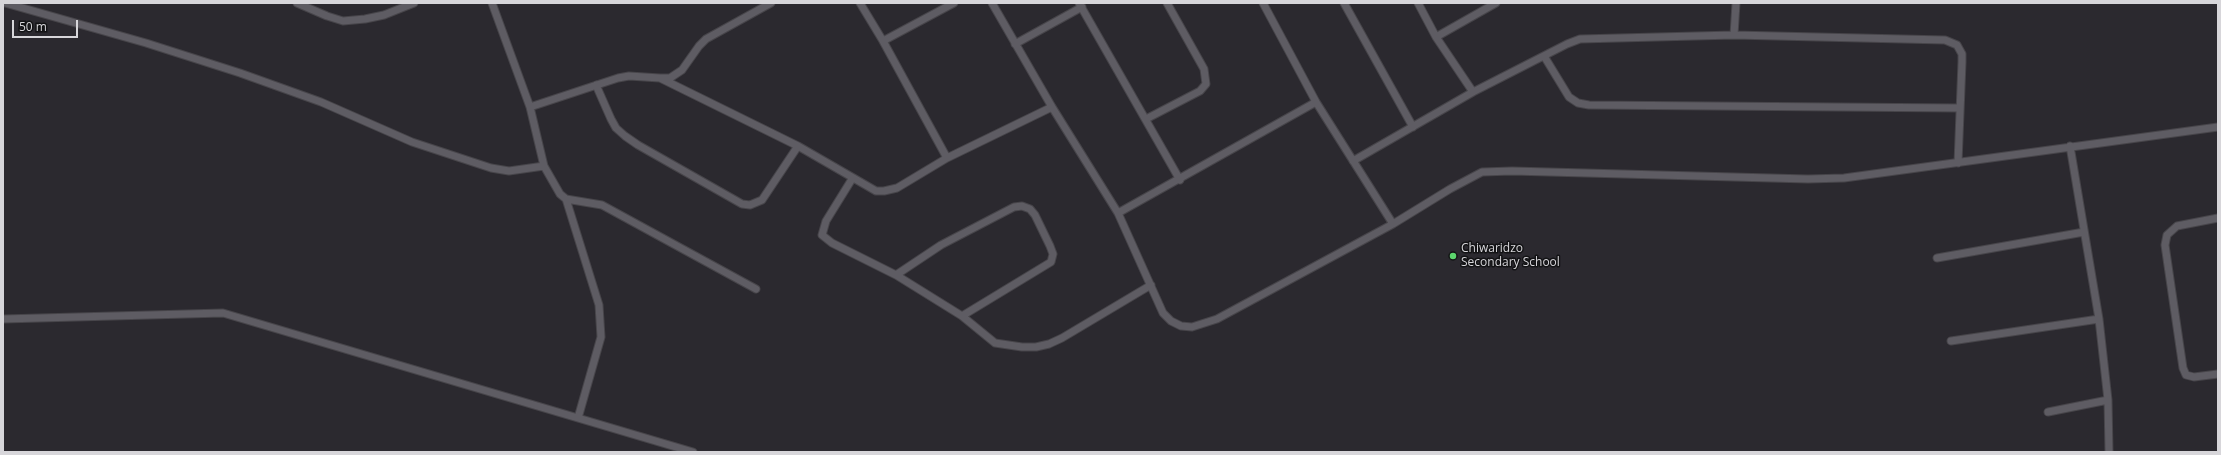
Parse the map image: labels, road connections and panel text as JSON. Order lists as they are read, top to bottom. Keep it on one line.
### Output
{"places":["Chiwaridzo Secondary School"],"scale_bar":"50 m"}
